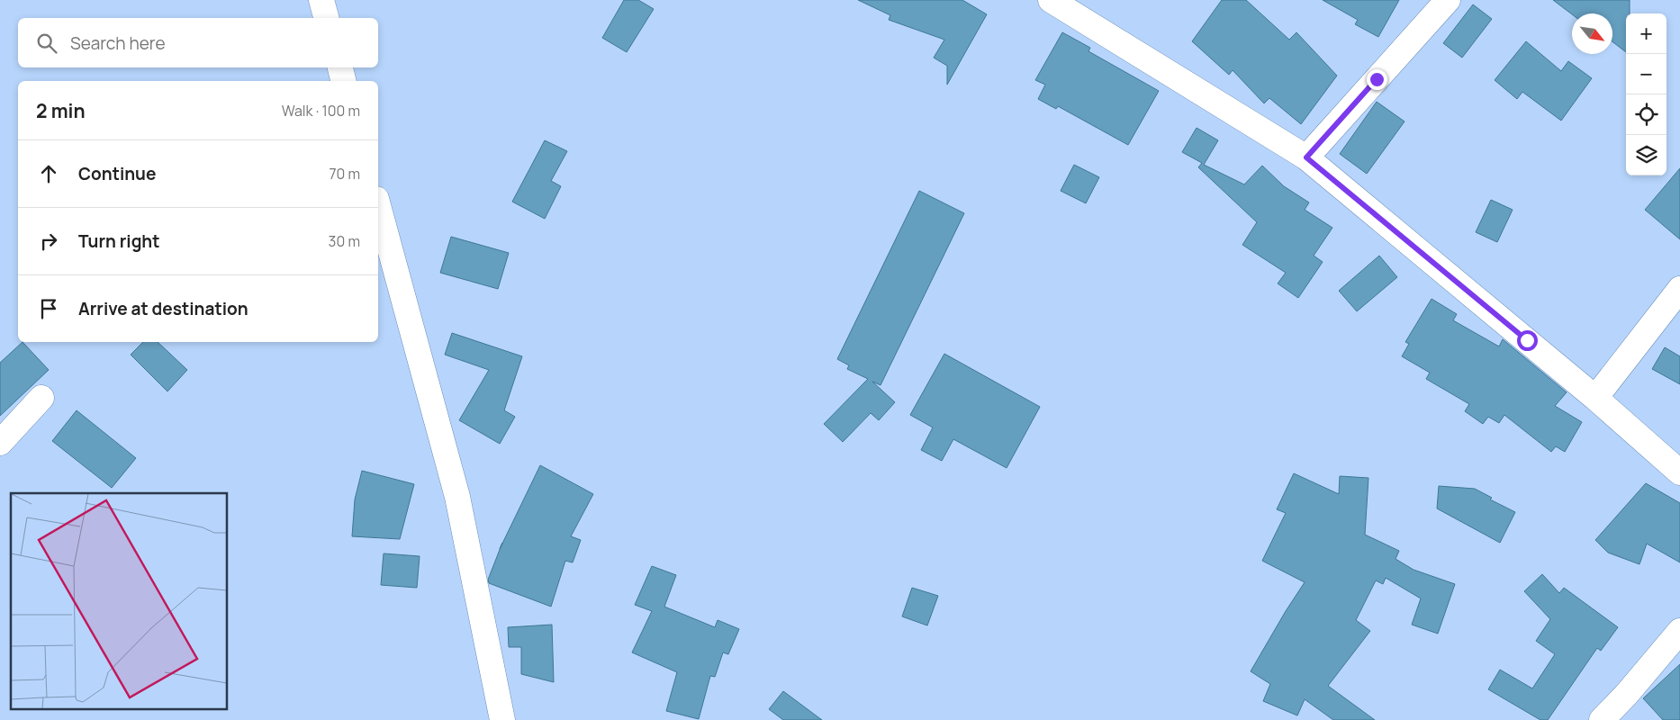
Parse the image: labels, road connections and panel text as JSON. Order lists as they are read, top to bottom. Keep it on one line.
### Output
{"north":"bottom right","page":{"map_buttons":["+","−"],"search":"Search here","heading":["2 min","Walk · 100 m"],"list":[["Continue","70 m"],["Turn right","30 m"],"Arrive at destination"]}}
